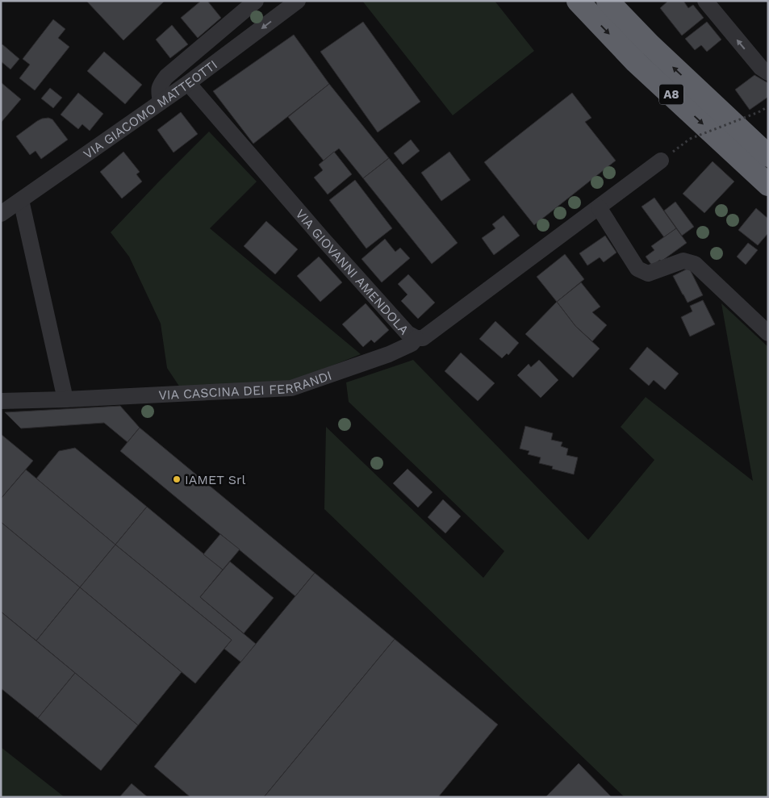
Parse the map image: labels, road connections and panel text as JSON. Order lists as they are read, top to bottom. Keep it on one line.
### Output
{"streets":{"highway":["A8"],"street":["VIA GIACOMO MATTEOTTI","VIA GIOVANNI AMENDOLA","VIA CASCINA DEI FERRANDI"]},"crossings":[["VIA GIACOMO MATTEOTTI","VIA GIOVANNI AMENDOLA"],["VIA GIOVANNI AMENDOLA","VIA CASCINA DEI FERRANDI"]],"places":["IAMET Srl"]}
